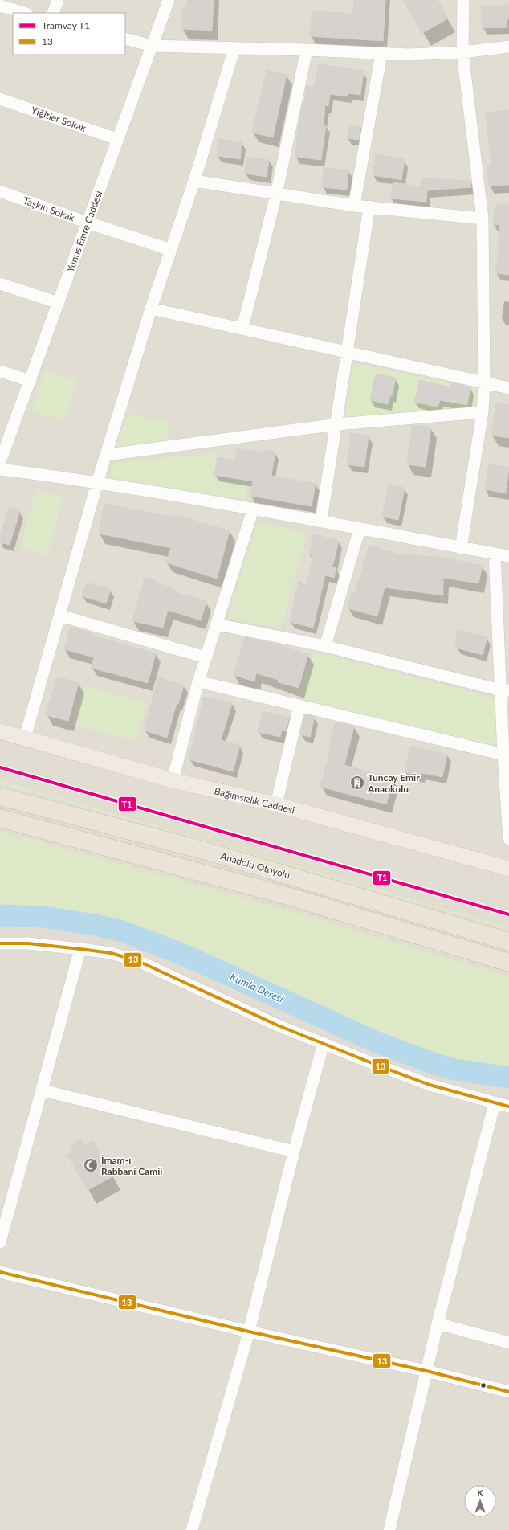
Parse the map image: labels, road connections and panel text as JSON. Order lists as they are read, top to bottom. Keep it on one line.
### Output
{"streets":{"highway":["Anadolu Otoyolu"],"main road":["Bağımsızlık Caddesi"],"street":["Yiğitler Sokak","Taşkın Sokak","Yunus Emre Caddesi"]},"crossings":[["Yiğitler Sokak","Yunus Emre Caddesi"],["Taşkın Sokak","Yunus Emre Caddesi"]],"water":["Kumla Deresi"],"places":{"building":["Tuncay Emir Anaokulu"],"mosque":["İmam-ı Rabbani Camii"]},"lines":["tram line T1","transit line 13"],"legend":["Tramvay T1","13"],"north":"top"}
